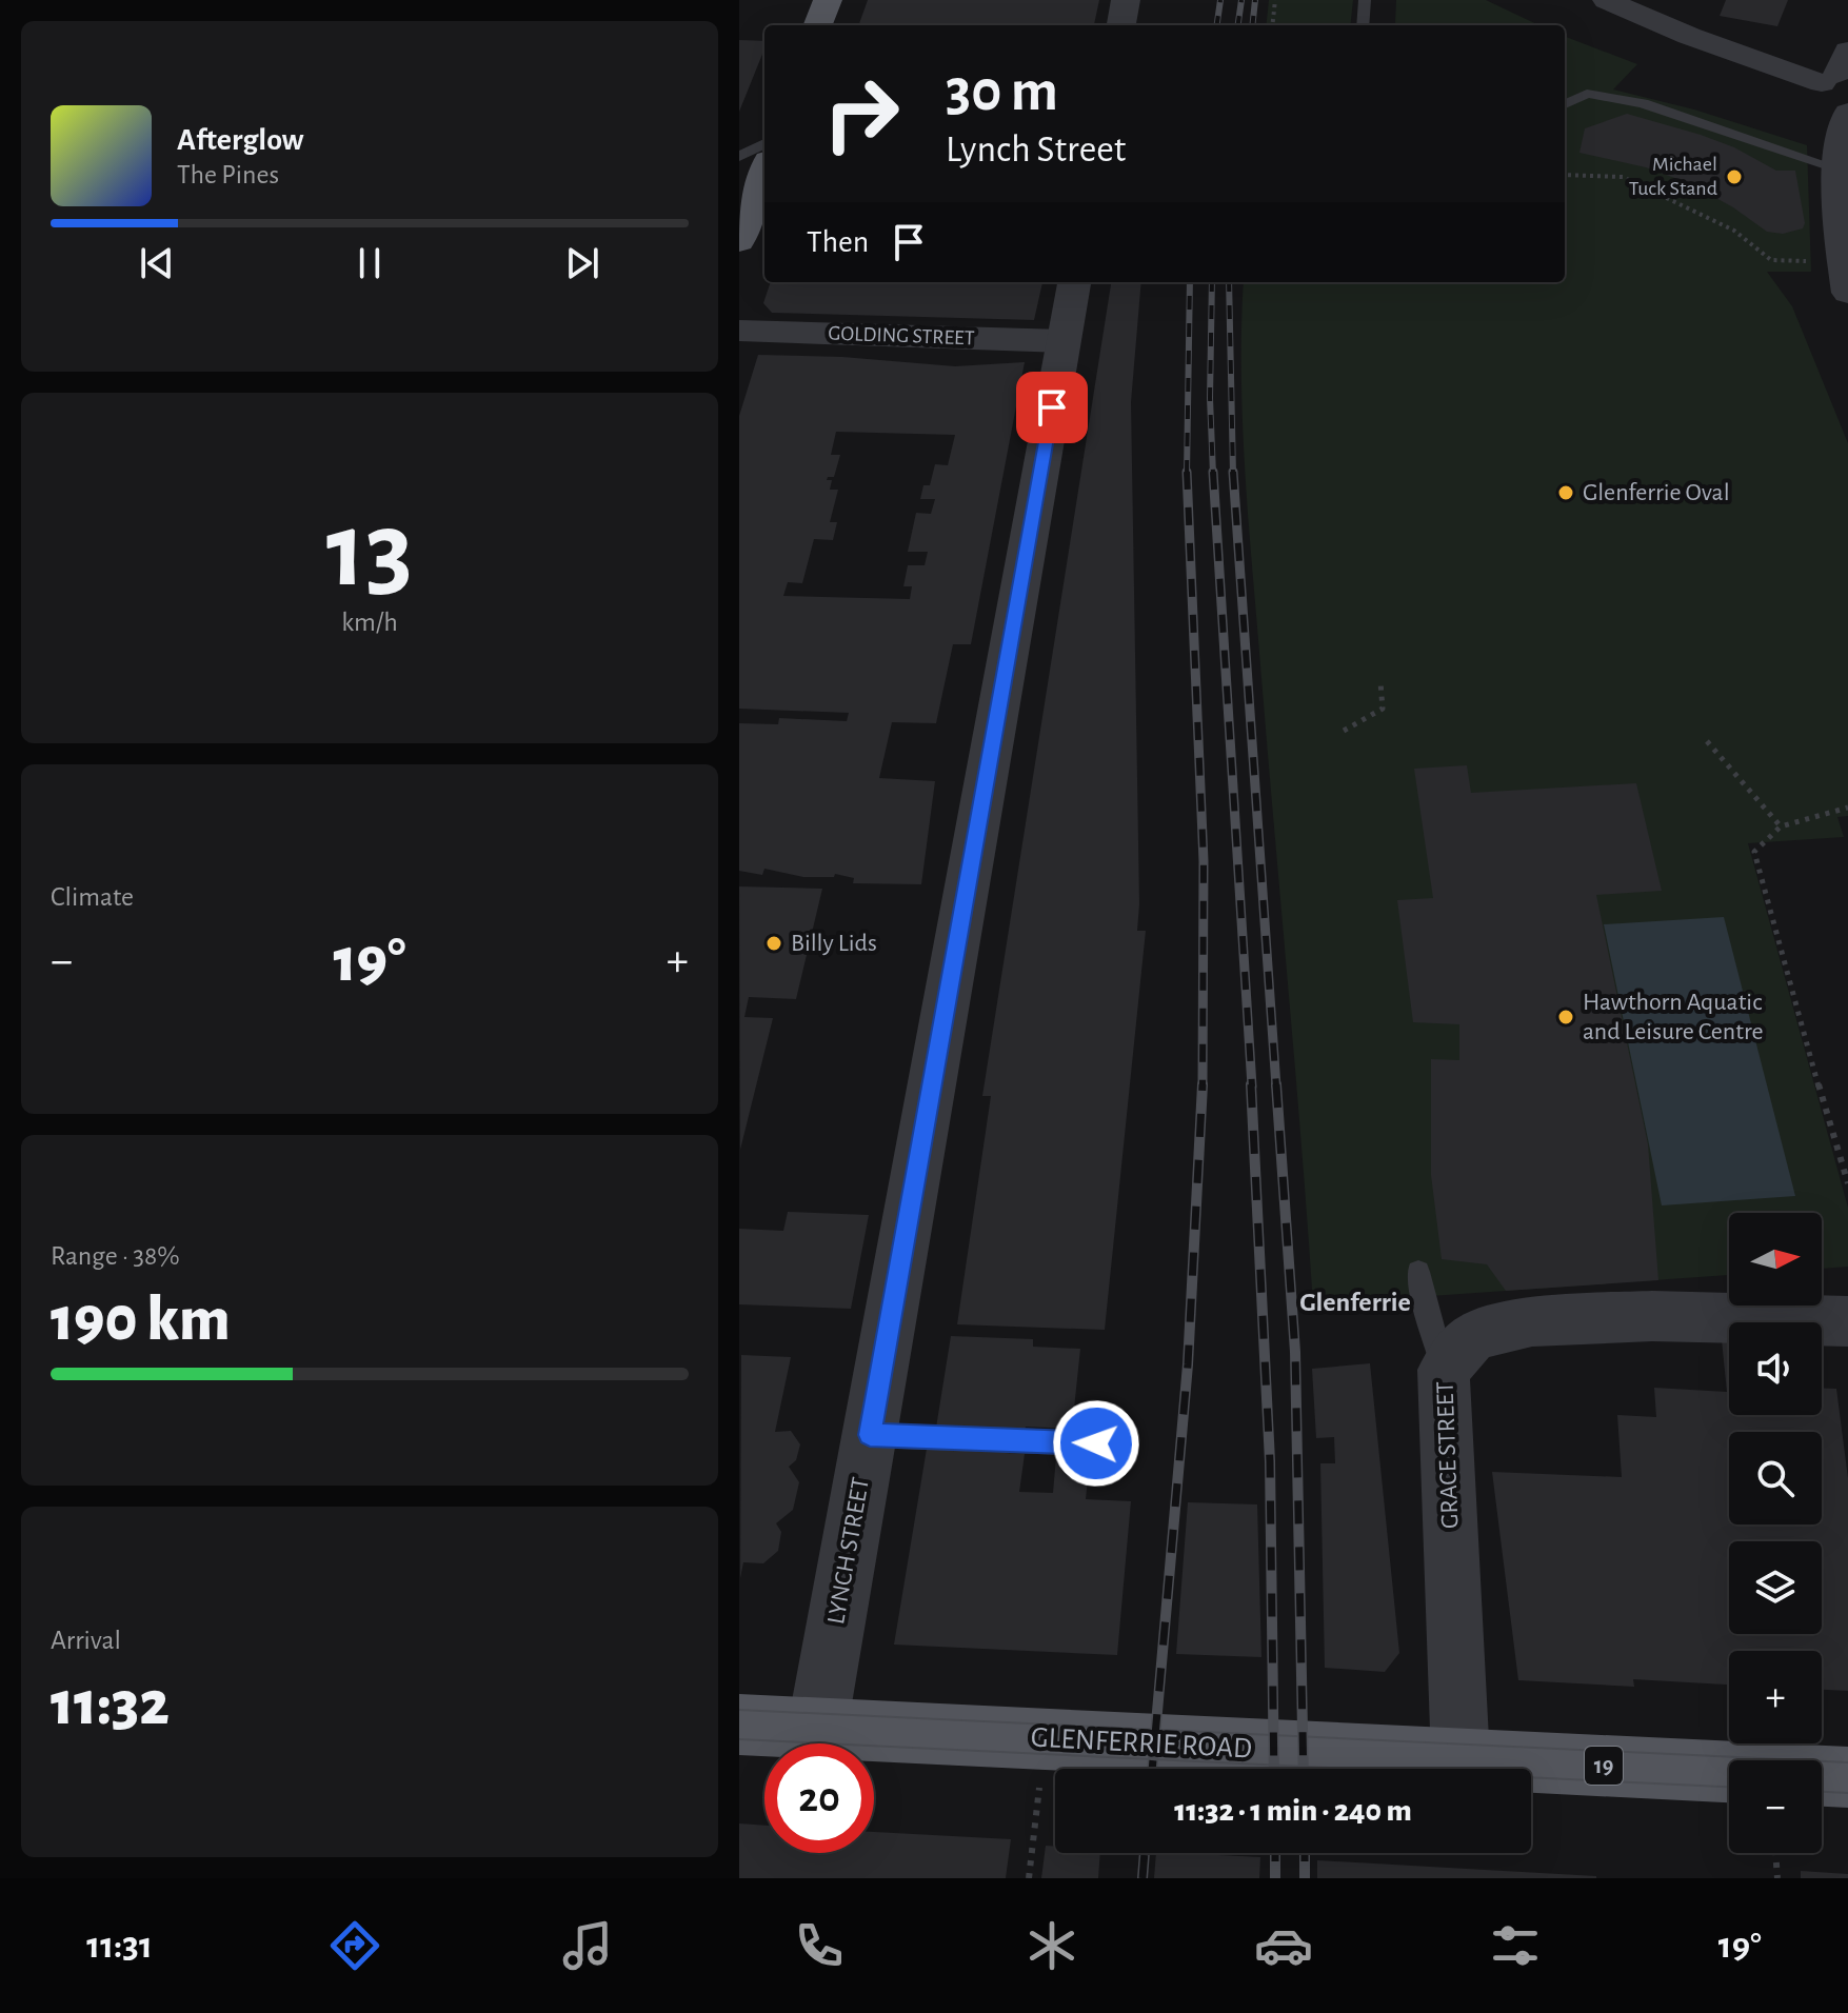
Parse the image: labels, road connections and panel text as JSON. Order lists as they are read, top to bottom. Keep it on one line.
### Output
{"streets":{"main road":["GLENFERRIE ROAD","19"],"street":["GOLDING STREET","GRACE STREET","LYNCH STREET"]},"crossings":[["GOLDING STREET","LYNCH STREET"],["GRACE STREET","GLENFERRIE ROAD"],["LYNCH STREET","GLENFERRIE ROAD"]],"districts":["Glenferrie"],"places":["Michael Tuck Stand","Glenferrie Oval","Billy Lids","Hawthorn Aquatic and Leisure Centre"],"north":"right","page":{"turn":["30 m","Lynch Street"],"song":["Afterglow","The Pines"],"then":"Then","tile":[["13","km/h"],"Climate",["Range · 38%","190 km"],["Arrival","11:32"]],"heat":["−","19°","+"],"map_buttons":["+","−"],"limit":"20","trip":"11:32 · 1 min · 240 m","tabs":["11:31","19°"]}}
